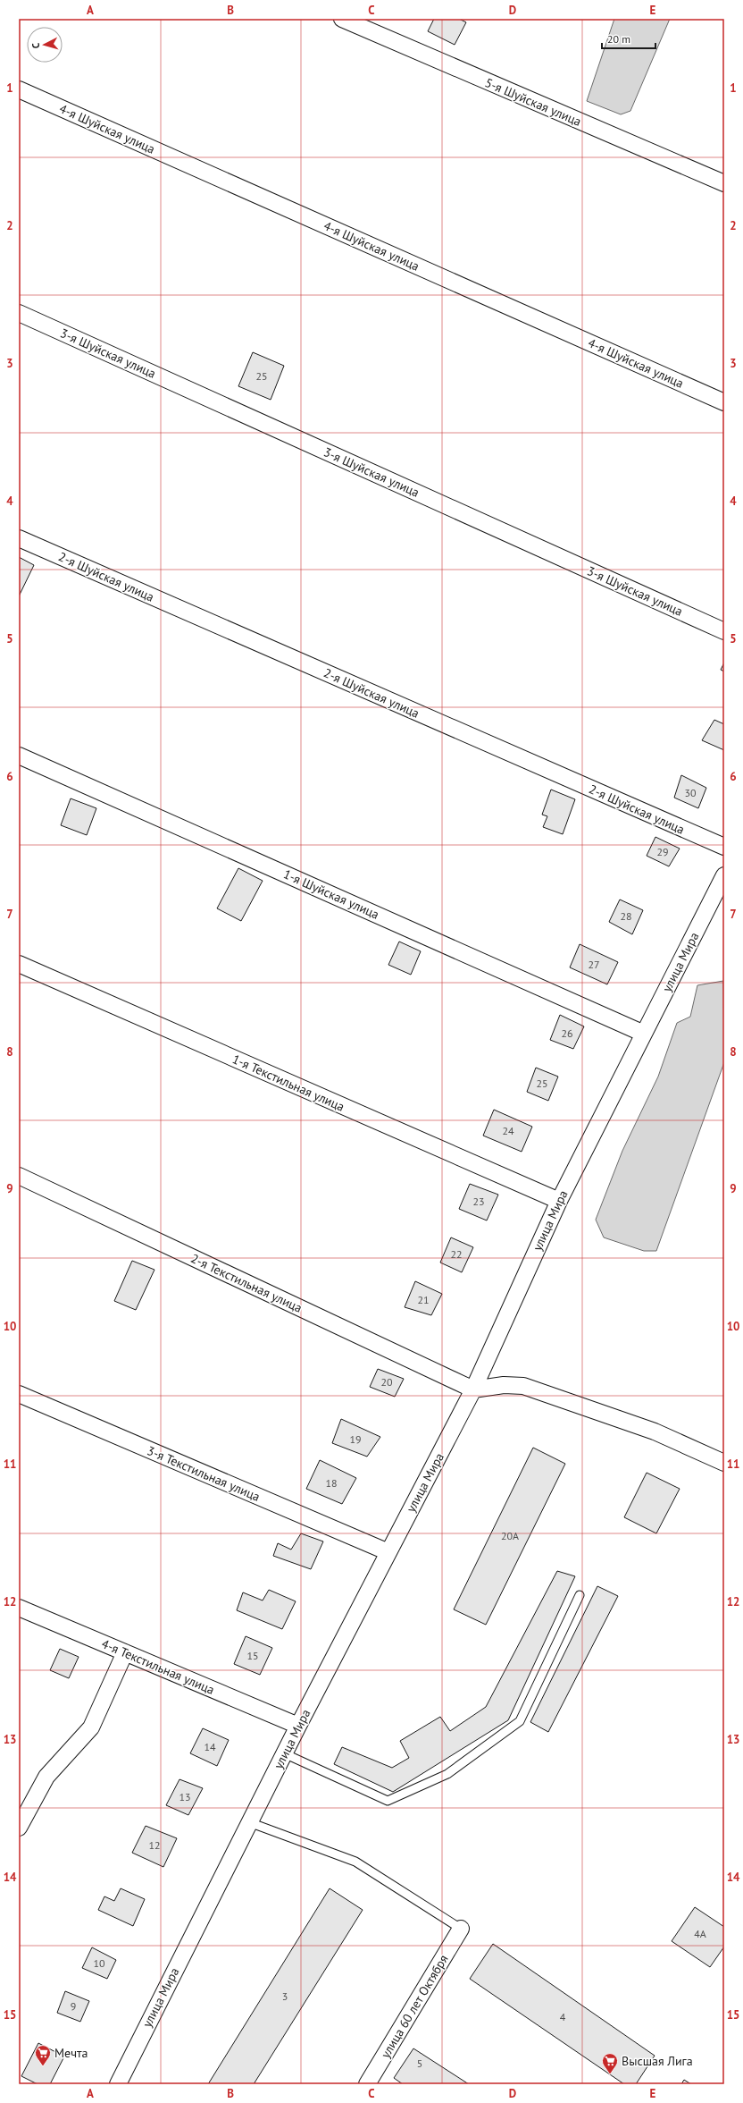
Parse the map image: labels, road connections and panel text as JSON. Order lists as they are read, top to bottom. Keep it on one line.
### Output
{"streets":{"street":["5-я Шуйская улица","4-я Шуйская улица","3-я Шуйская улица","2-я Шуйская улица","1-я Шуйская улица","улица Мира","1-я Текстильная улица","2-я Текстильная улица","3-я Текстильная улица","4-я Текстильная улица","улица 60 лет Октября"]},"crossings":[["1-я Шуйская улица","улица Мира"],["улица Мира","1-я Текстильная улица"],["улица Мира","2-я Текстильная улица"],["улица Мира","3-я Текстильная улица"],["улица Мира","4-я Текстильная улица"]],"places":{"supermarket":["Мечта","Высшая Лига"]},"house_numbers":["25","30","29","28","27","26","25","24","23","22","21","20","19","18","20А","15","14","13","12","4А","10","3","9","4","5"],"scale_bar":"20 m","north":"left","grid":{"columns":["A","B","C","D","E"],"rows":["1","2","3","4","5","6","7","8","9","10","11","12","13","14","15"]}}
